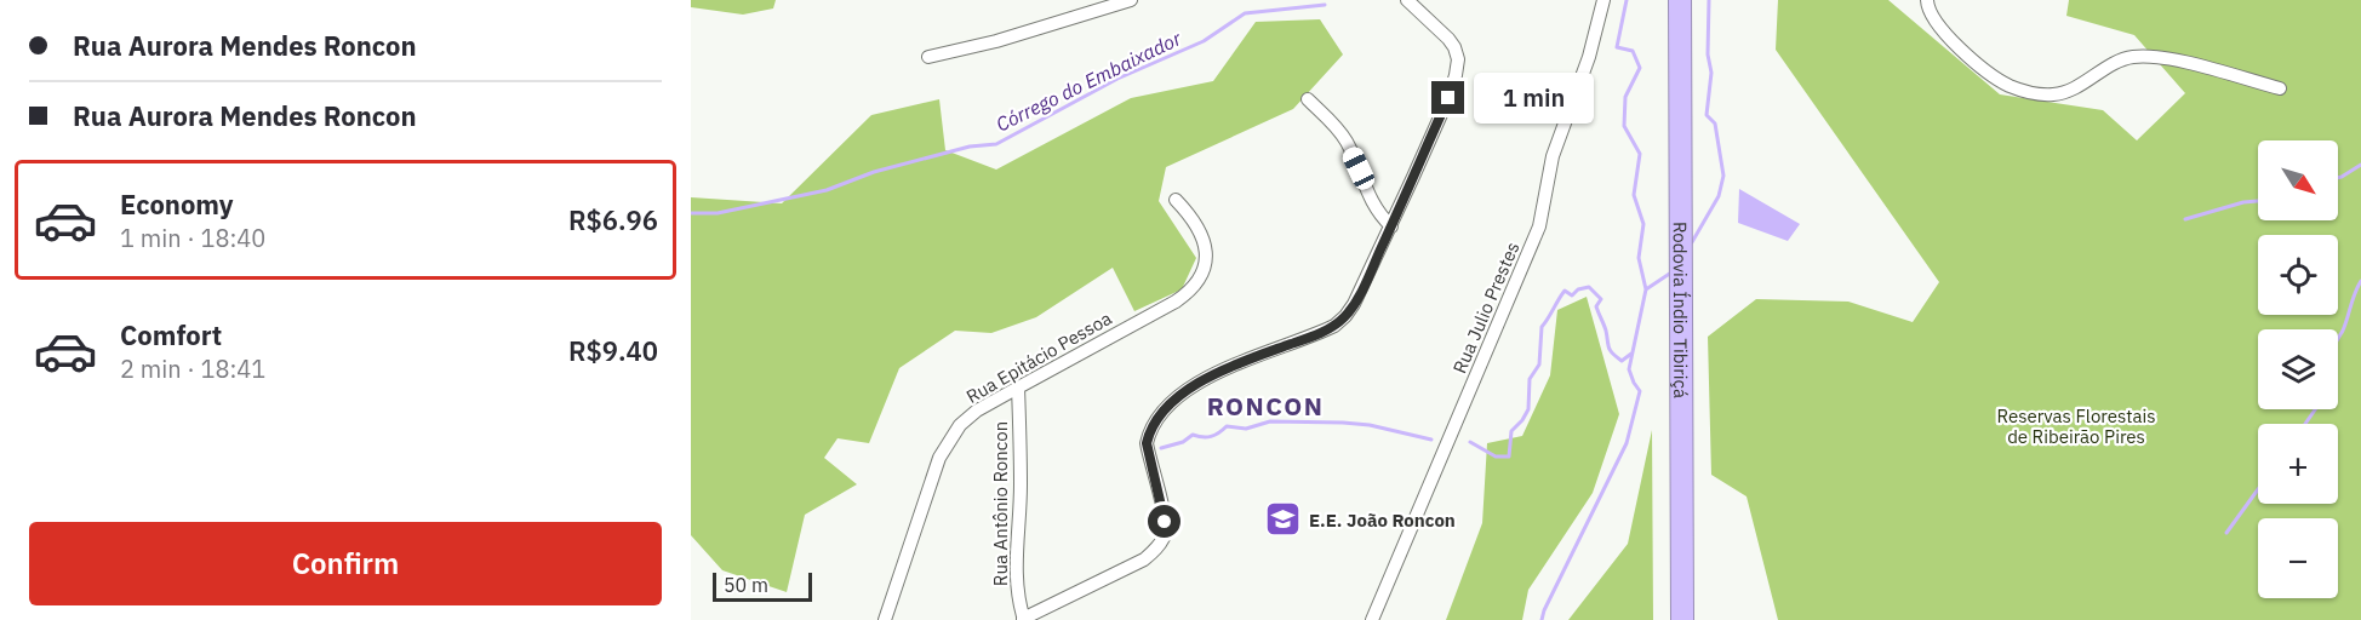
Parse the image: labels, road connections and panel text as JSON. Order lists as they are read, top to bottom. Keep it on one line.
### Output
{"streets":{"highway":["Rodovia Índio Tibiriçá"],"street":["Rua Julio Prestes","Rua Epitácio Pessoa","Rua Antônio Roncon"]},"crossings":[["Rua Epitácio Pessoa","Rua Antônio Roncon"]],"districts":["RONCON"],"water":["Córrego do Embaixador"],"parks":["Reservas Florestais de Ribeirão Pires"],"places":{"school or university":["E.E. João Roncon"]},"scale_bar":"50 m","north":"bottom right","page":{"banner":["Rua Aurora Mendes Roncon","Rua Aurora Mendes Roncon"],"bubble":"1 min","map_buttons":["+","−"],"list":[{"name":"Economy","note":"1 min · 18:40","value":"R$6.96"},{"name":"Comfort","note":"2 min · 18:41","value":"R$9.40"}],"buttons":"Confirm","scale":"50 m"}}
